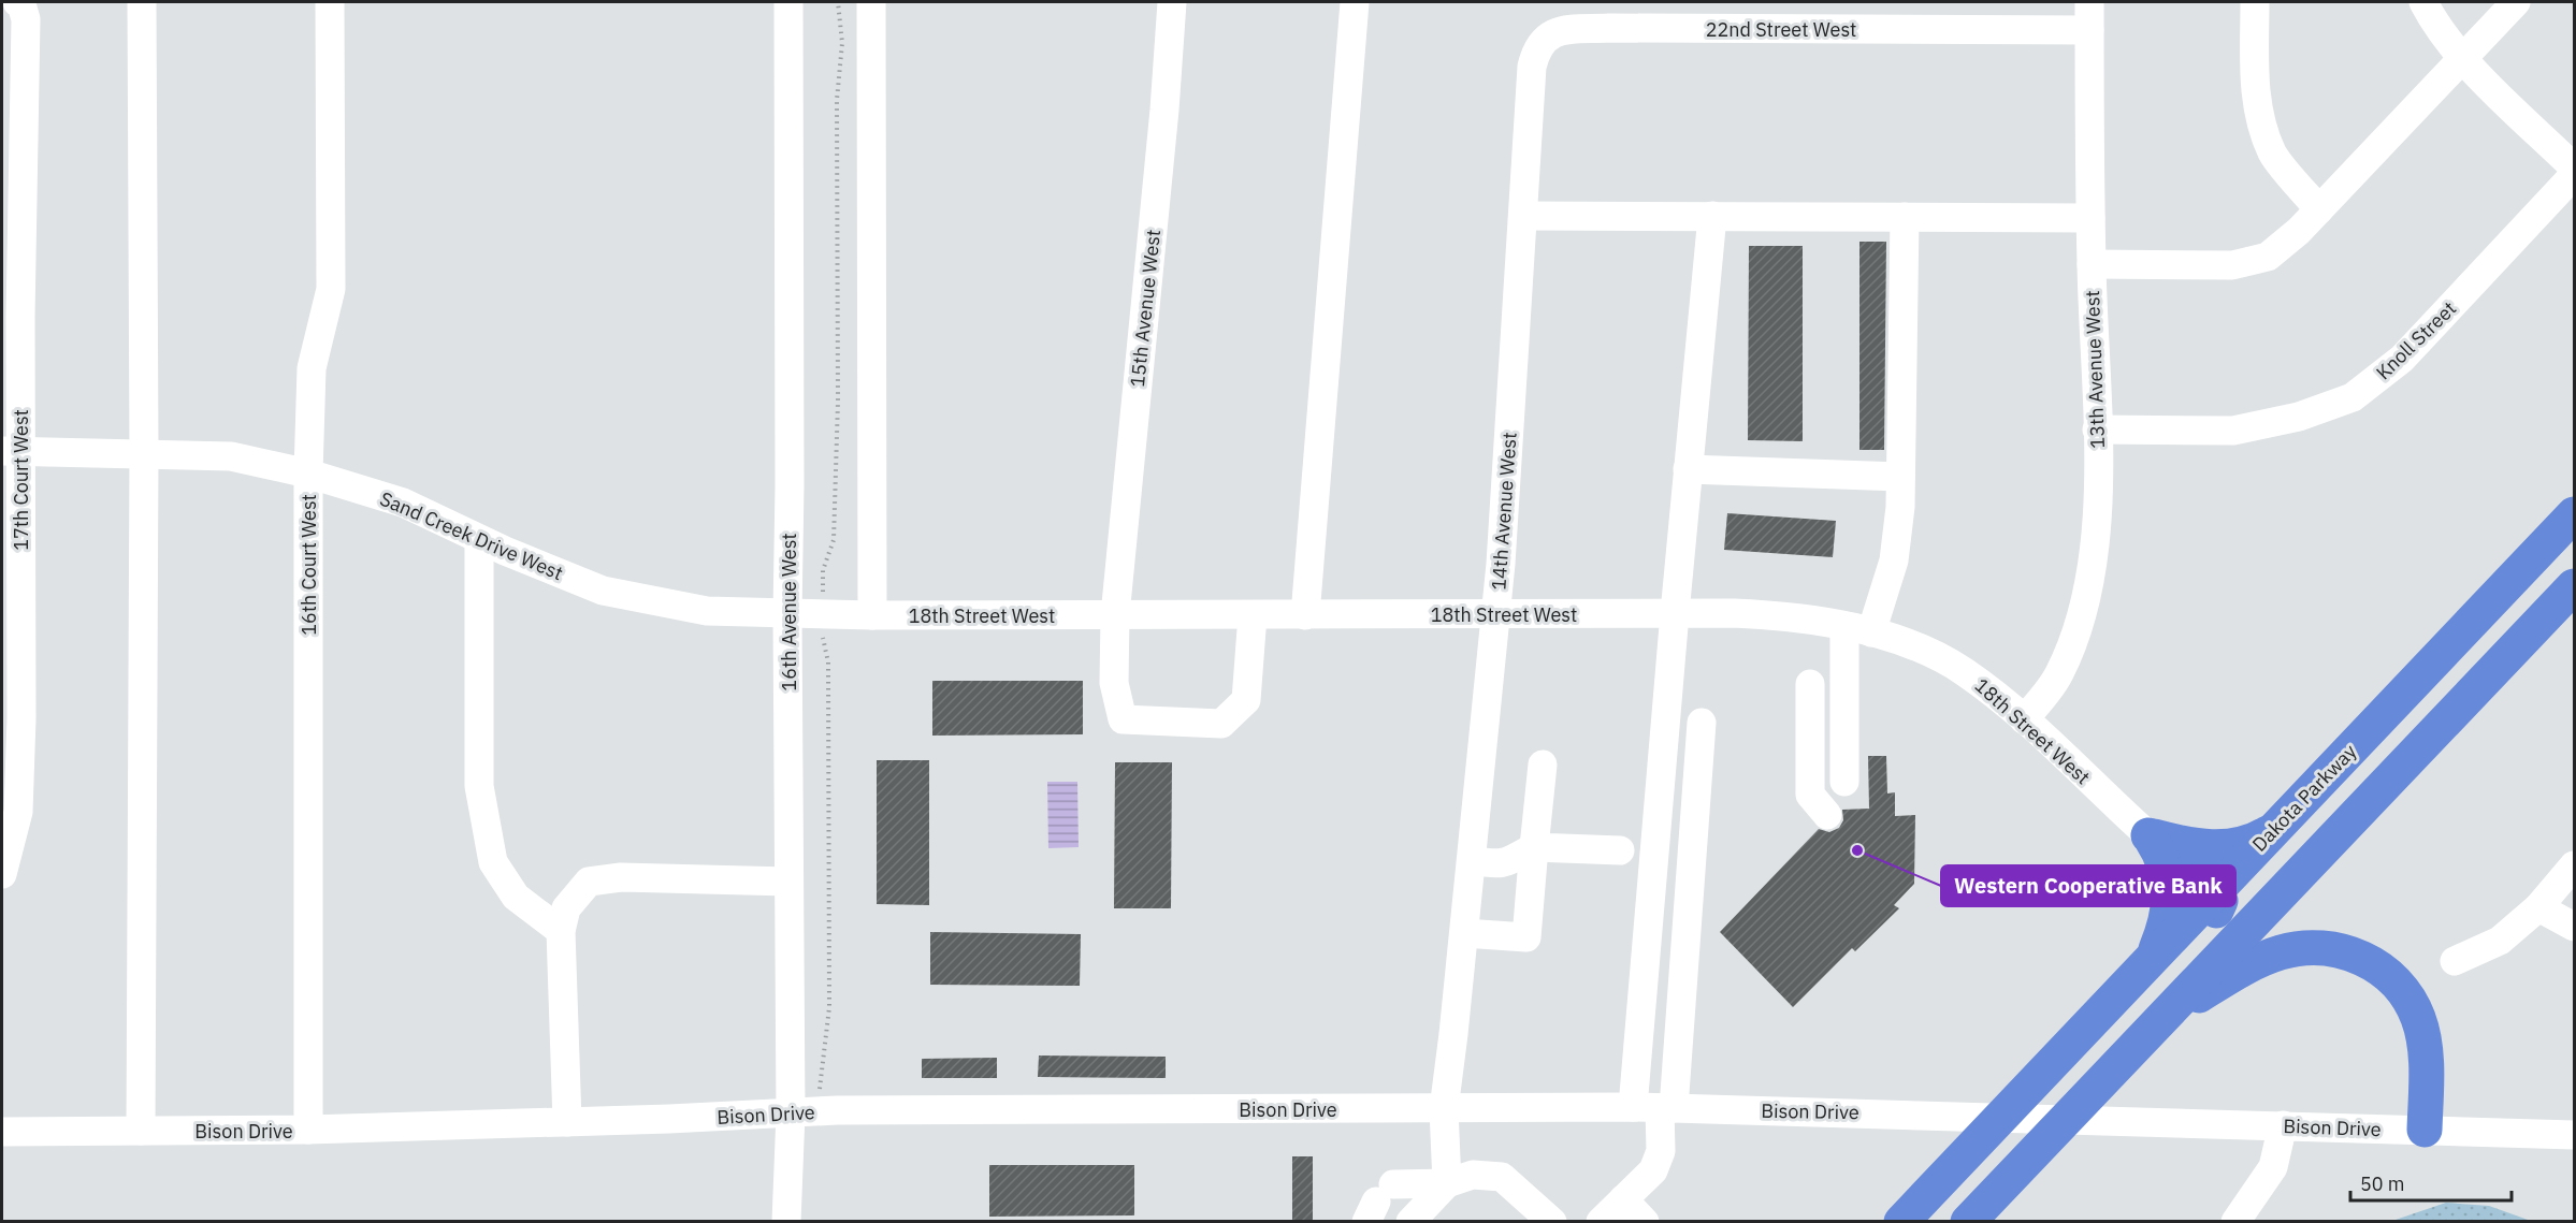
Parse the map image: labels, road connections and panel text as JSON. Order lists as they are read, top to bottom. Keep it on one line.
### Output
{"streets":{"highway":["Dakota Parkway"],"street":["22nd Street West","15th Avenue West","Knoll Street","13th Avenue West","17th Court West","14th Avenue West","Sand Creek Drive West","16th Court West","16th Avenue West","18th Street West","Bison Drive"]},"crossings":[["22nd Street West","13th Avenue West"],["22nd Street West","14th Avenue West"],["15th Avenue West","18th Street West"],["Knoll Street","13th Avenue West"],["13th Avenue West","18th Street West"],["17th Court West","Sand Creek Drive West"],["14th Avenue West","18th Street West"],["14th Avenue West","Bison Drive"],["Sand Creek Drive West","16th Court West"],["Sand Creek Drive West","16th Avenue West"],["Sand Creek Drive West","18th Street West"],["16th Court West","Bison Drive"],["16th Avenue West","18th Street West"],["16th Avenue West","Bison Drive"]],"places":["Western Cooperative Bank"],"scale_bar":"50 m"}
